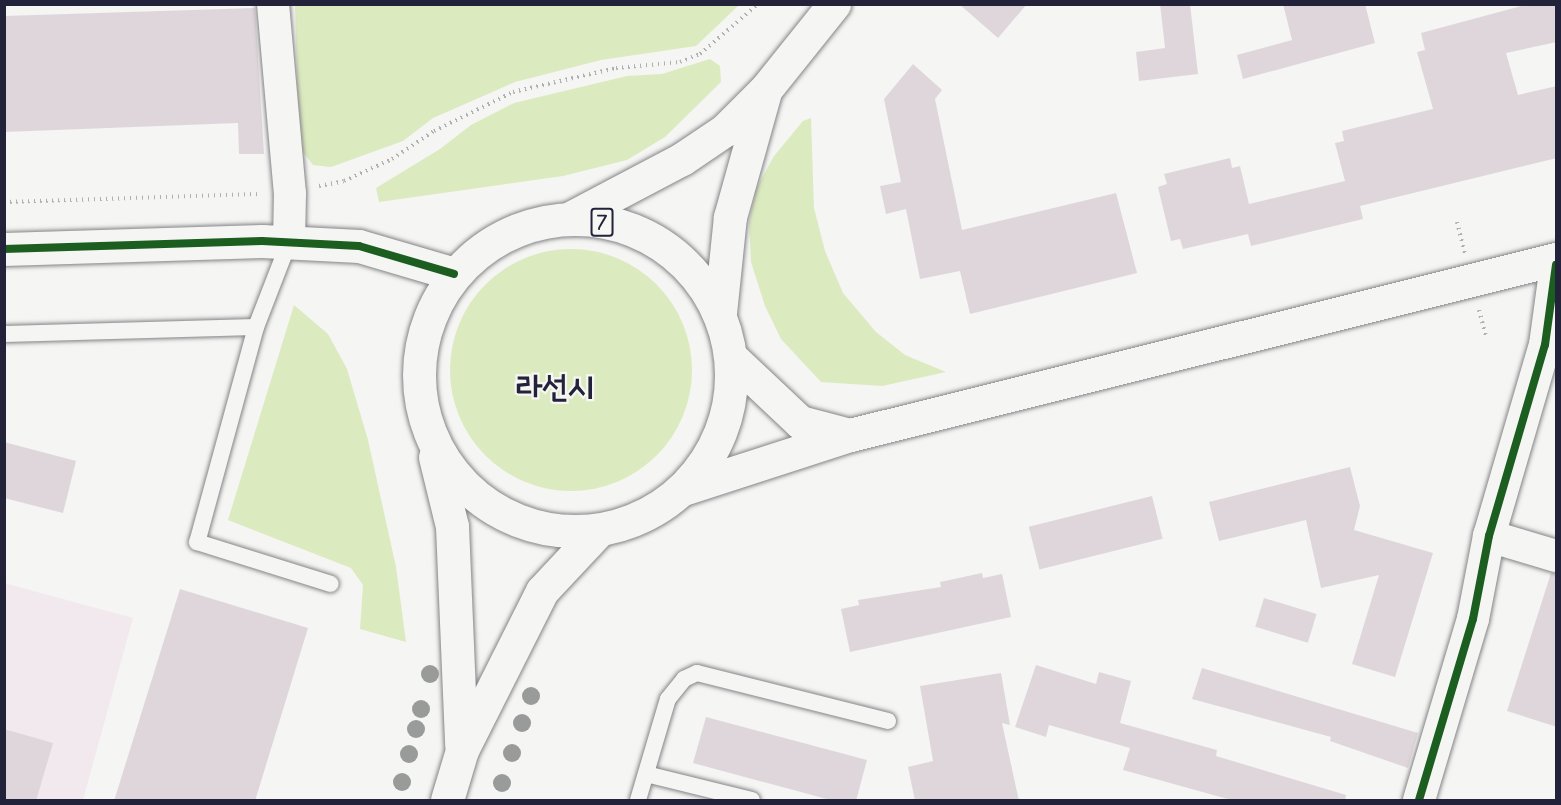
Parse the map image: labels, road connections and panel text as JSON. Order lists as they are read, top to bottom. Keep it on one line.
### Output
{"streets":{"main road":["7"]},"districts":["라선시"]}
